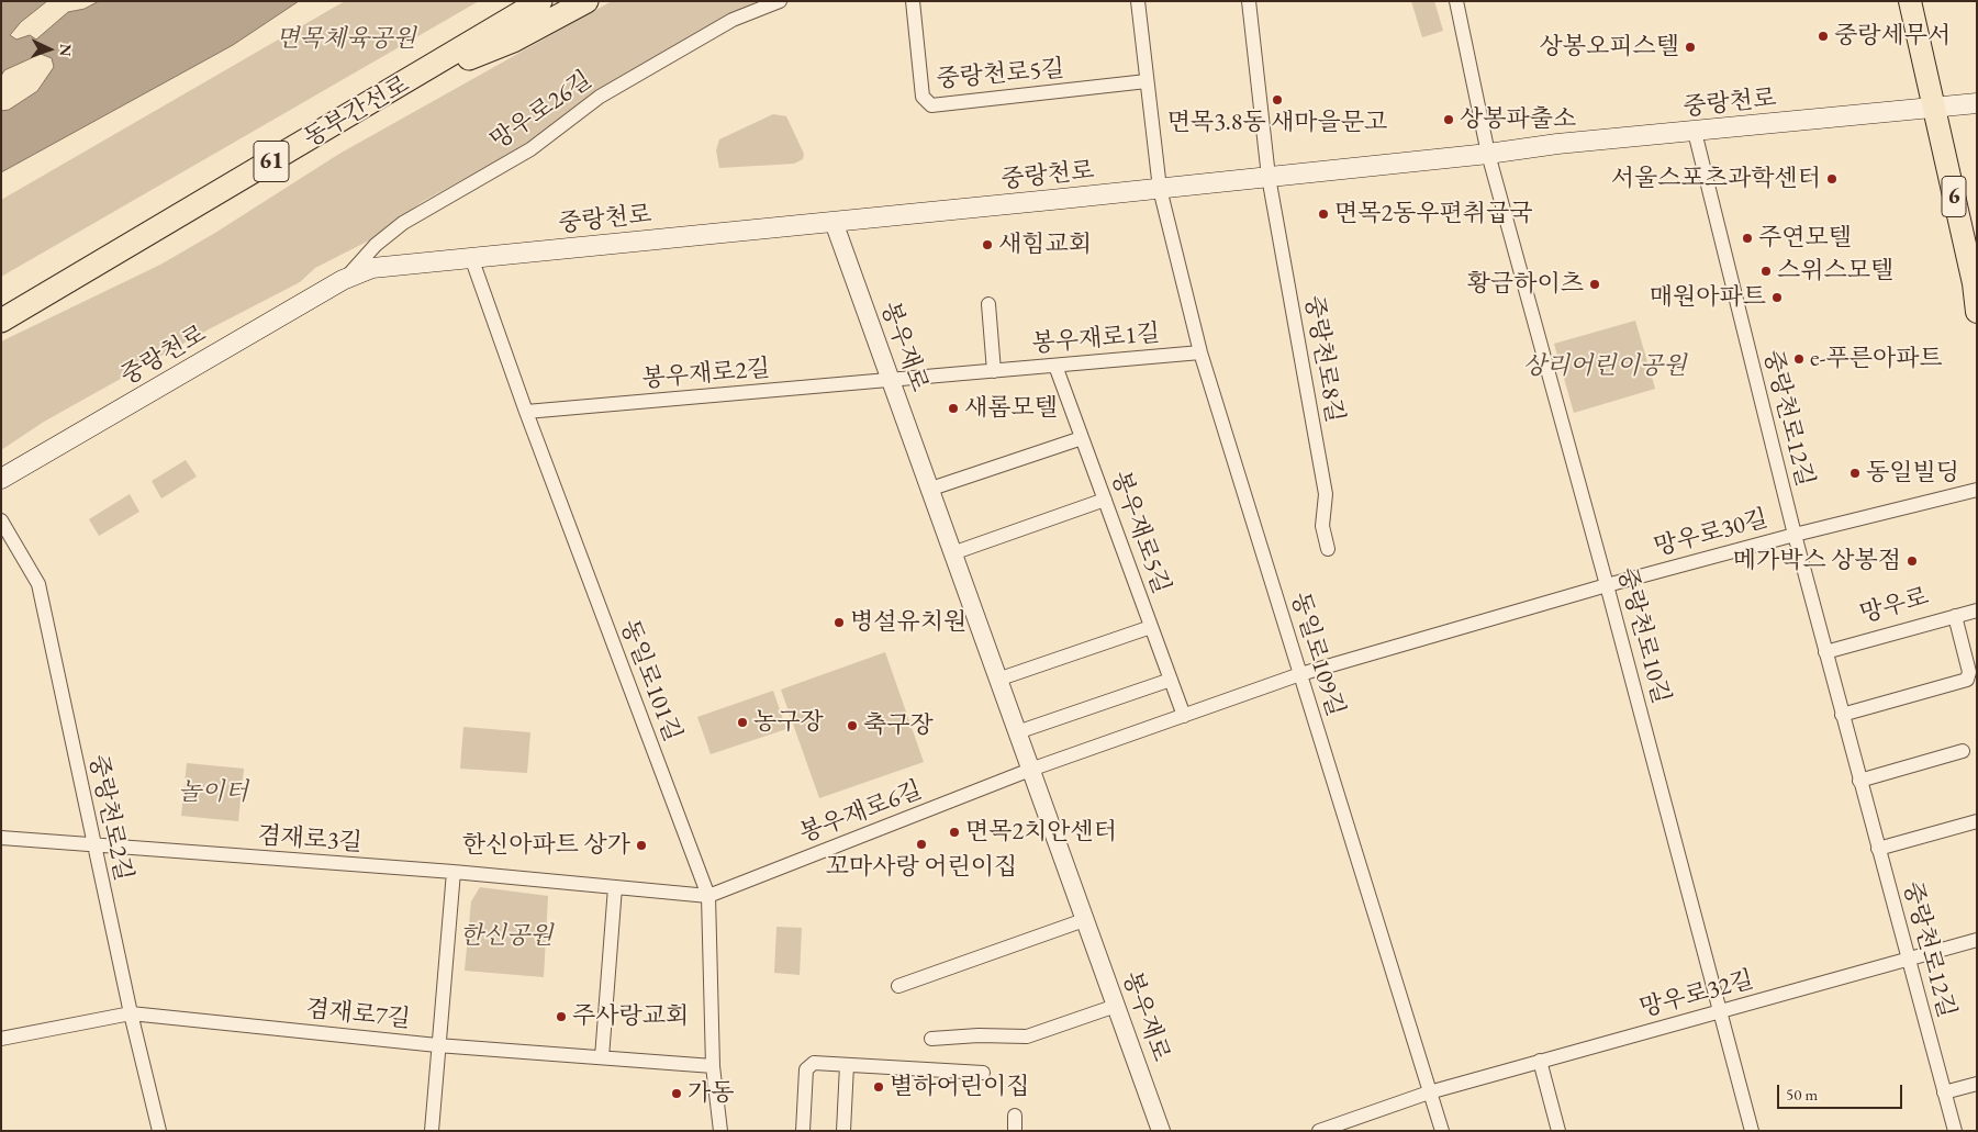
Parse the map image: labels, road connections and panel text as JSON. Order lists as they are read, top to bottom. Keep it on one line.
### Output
{"streets":{"highway":["동부간선로","61"],"main road":["중랑천로","6"],"street":["중랑천로5길","망우로26길","봉우재로1길","봉우재로","중랑천로8길","봉우재로2길","중랑천로12길","봉우재로5길","망우로30길","망우로","중랑천로10길","동일로109길","동일로101길","봉우재로6길","중랑천로2길","겸재로3길","망우로32길","겸재로7길"]},"crossings":[["중랑천로","망우로26길"],["중랑천로","6"],["중랑천로","봉우재로"],["중랑천로","중랑천로8길"],["중랑천로","중랑천로12길"],["중랑천로","중랑천로10길"],["중랑천로","동일로109길"],["중랑천로","동일로101길"],["봉우재로1길","봉우재로"],["봉우재로1길","봉우재로2길"],["봉우재로1길","봉우재로5길"],["봉우재로1길","동일로109길"],["봉우재로","봉우재로2길"],["봉우재로","봉우재로6길"],["봉우재로2길","동일로101길"],["중랑천로12길","망우로30길"],["중랑천로12길","망우로"],["중랑천로12길","망우로32길"],["망우로30길","중랑천로10길"],["망우로30길","동일로109길"],["중랑천로10길","망우로32길"],["동일로109길","망우로32길"],["동일로101길","봉우재로6길"],["동일로101길","겸재로3길"],["동일로101길","겸재로7길"],["봉우재로6길","겸재로3길"],["중랑천로2길","겸재로3길"],["중랑천로2길","겸재로7길"]],"parks":["면목체육공원","상리어린이공원","놀이터","한신공원"],"places":["중랑세무서","상봉오피스텔","면목3.8동 새마을문고","상봉파출소","서울스포츠과학센터","면목2동우편취급국","주연모텔","새힘교회","스위스모텔","황금하이츠","매원아파트","e-푸른아파트","새롬모텔","동일빌딩","메가박스 상봉점","병설유치원","농구장","축구장","면목2치안센터","꼬마사랑 어린이집","한신아파트 상가","주사랑교회","별하어린이집","가동"],"scale_bar":"50 m","north":"right"}
